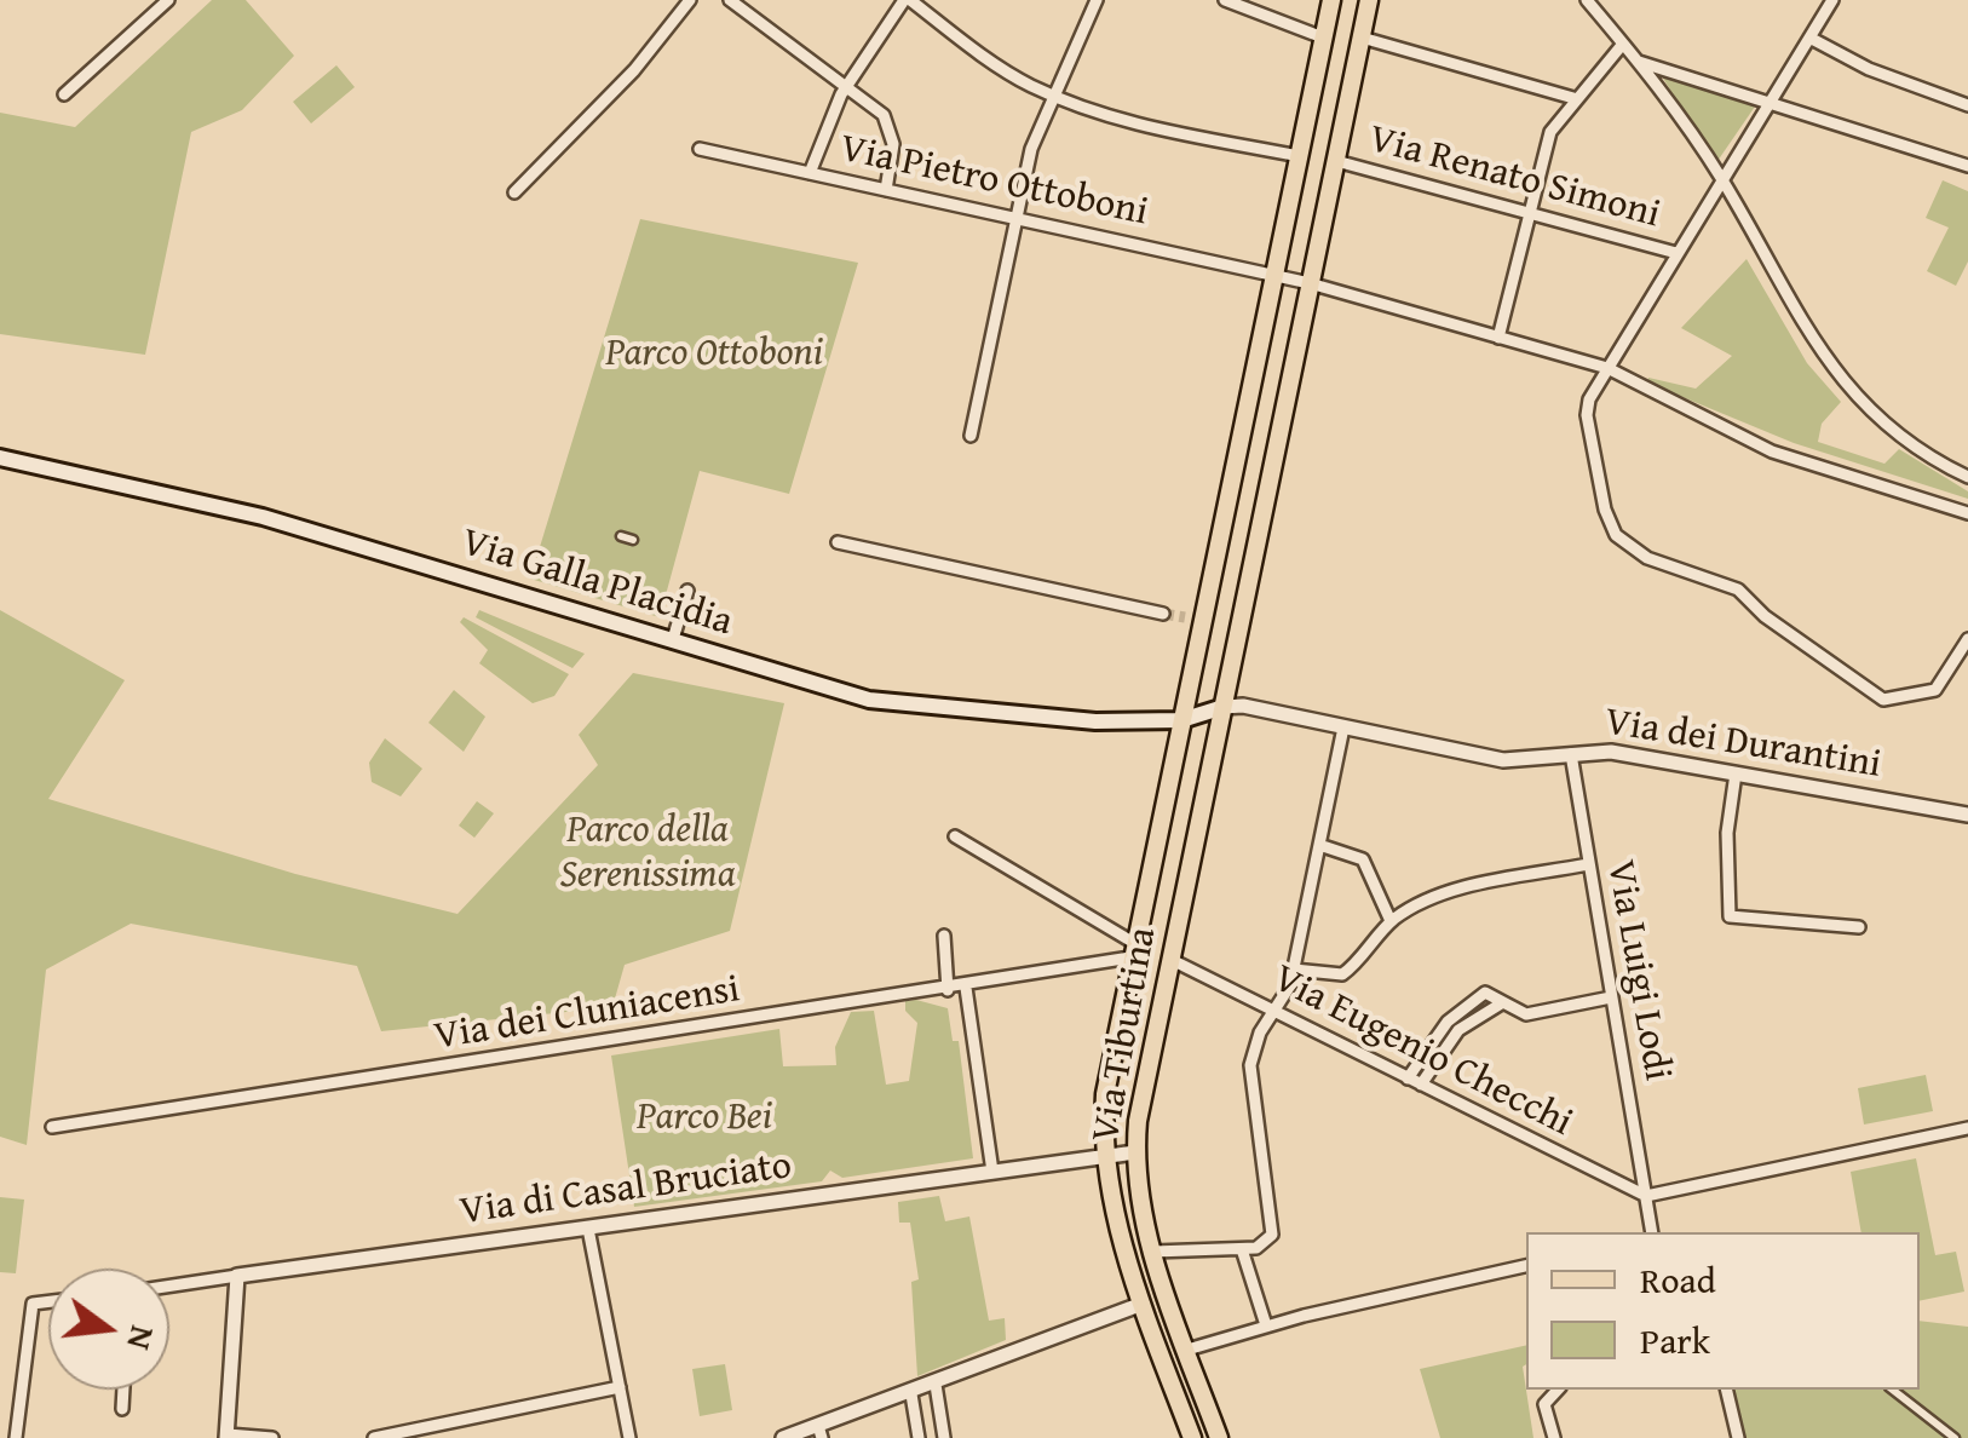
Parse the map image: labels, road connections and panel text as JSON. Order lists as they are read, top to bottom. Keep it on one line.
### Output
{"streets":{"main road":["Via Galla Placidia","Via Tiburtina"],"street":["Via Renato Simoni","Via Pietro Ottoboni","Via dei Durantini","Via Luigi Lodi","Via dei Cluniacensi","Via Eugenio Checchi","Via di Casal Bruciato"]},"crossings":[["Via Renato Simoni","Via Tiburtina"],["Via Pietro Ottoboni","Via Tiburtina"],["Via Galla Placidia","Via Tiburtina"],["Via dei Durantini","Via Luigi Lodi"],["Via dei Durantini","Via Tiburtina"],["Via Luigi Lodi","Via Eugenio Checchi"],["Via dei Cluniacensi","Via Tiburtina"],["Via Tiburtina","Via Eugenio Checchi"],["Via Tiburtina","Via di Casal Bruciato"]],"parks":["Parco Ottoboni","Parco della Serenissima","Parco Bei"],"legend":["Road","Park"],"north":"right"}
